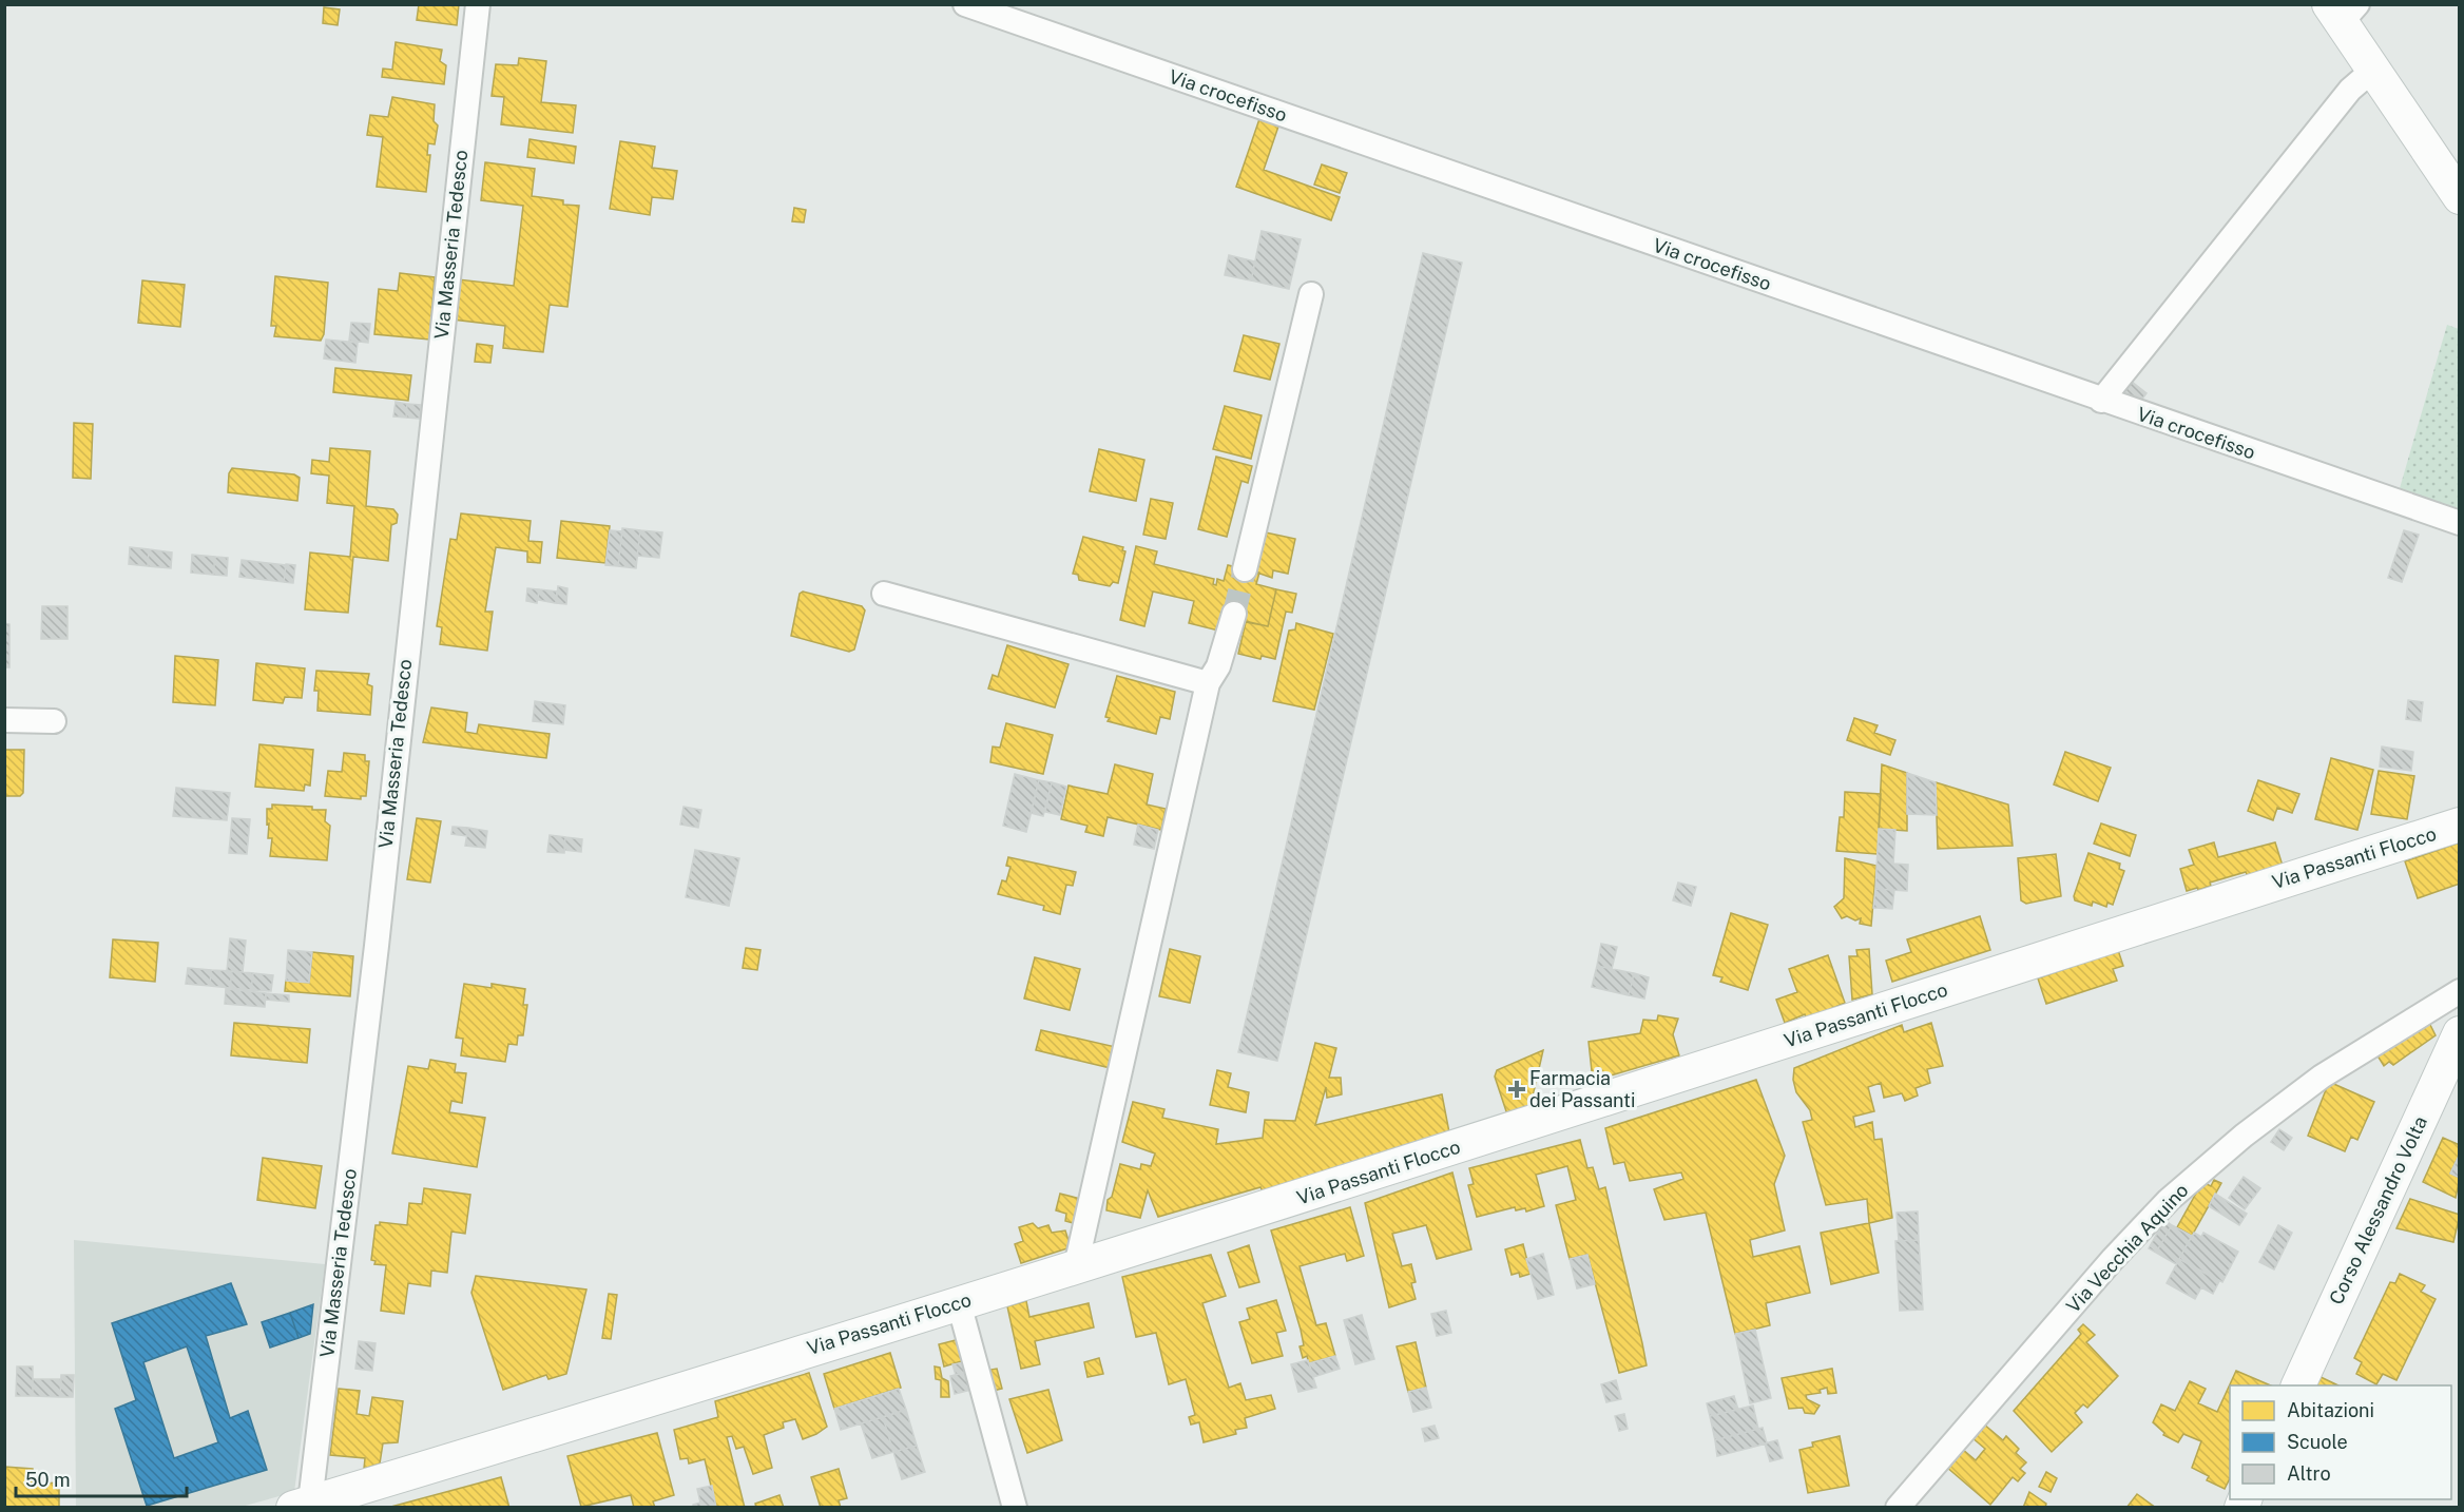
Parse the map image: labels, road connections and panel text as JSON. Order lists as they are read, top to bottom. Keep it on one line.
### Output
{"streets":{"main road":["Via Passanti Flocco","Corso Alessandro Volta"],"street":["Via crocefisso","Via Masseria Tedesco","Via Vecchia Aquino"]},"crossings":[["Via Masseria Tedesco","Via Passanti Flocco"]],"places":{"health":["Farmacia dei Passanti"]},"legend":["Abitazioni","Scuole","Altro"],"scale_bar":"50 m"}
